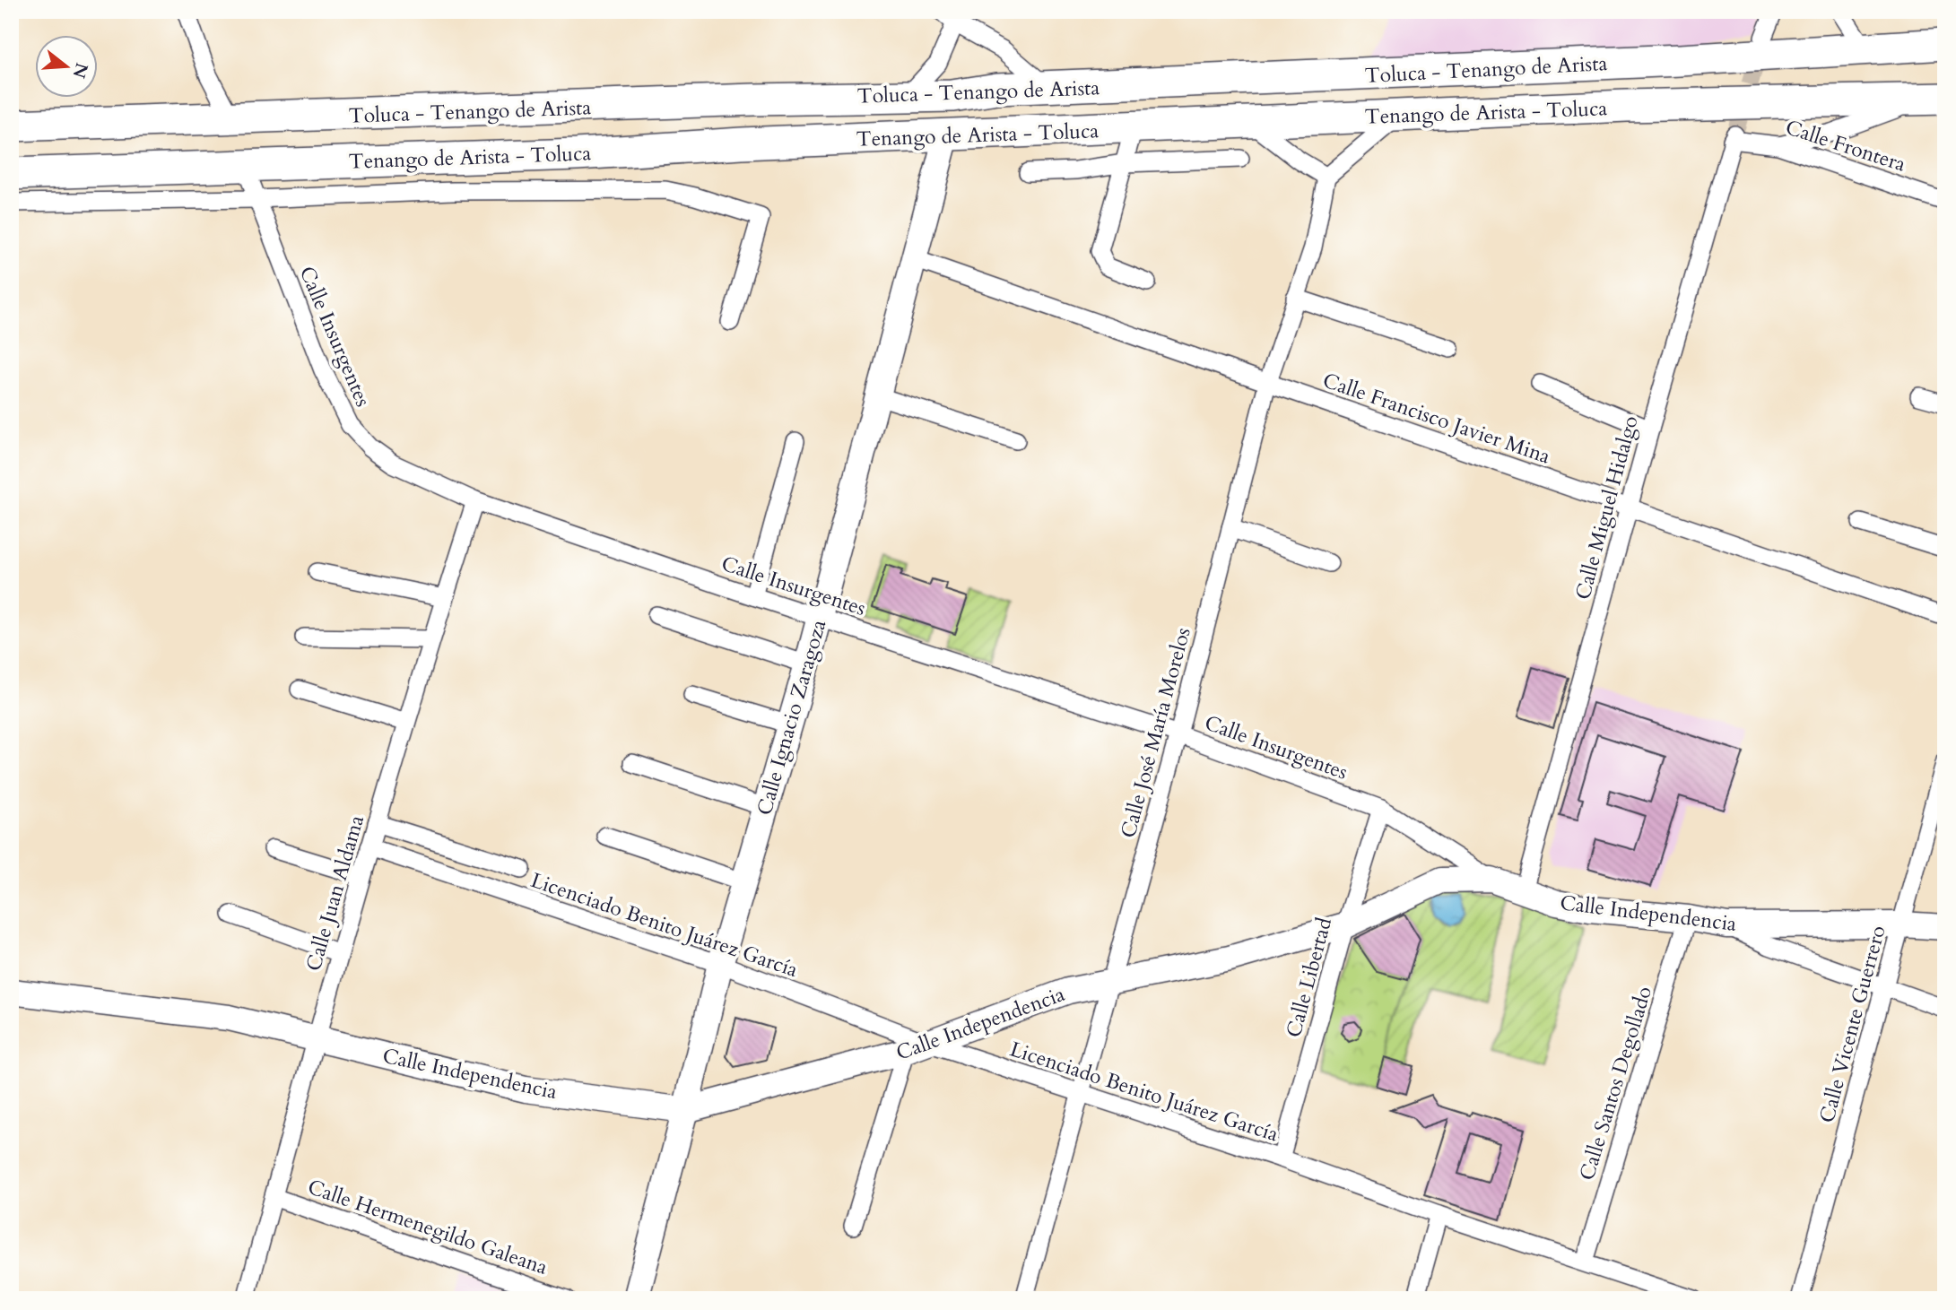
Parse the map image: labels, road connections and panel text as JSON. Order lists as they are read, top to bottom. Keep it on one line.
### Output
{"streets":{"highway":["Toluca - Tenango de Arista","Tenango de Arista - Toluca"],"street":["Calle Frontera","Calle Insurgentes","Calle Francisco Javier Mina","Calle Miguel Hidalgo","Calle Ignacio Zaragoza","Calle José María Morelos","Calle Juan Aldama","Calle Independencia","Licenciado Benito Juárez García","Calle Libertad","Calle Vicente Guerrero","Calle Santos Degollado","Calle Hermenegildo Galeana"]},"crossings":[["Tenango de Arista - Toluca","Calle Insurgentes"],["Tenango de Arista - Toluca","Calle Ignacio Zaragoza"],["Calle Frontera","Calle Miguel Hidalgo"],["Calle Insurgentes","Calle Ignacio Zaragoza"],["Calle Insurgentes","Calle José María Morelos"],["Calle Insurgentes","Calle Juan Aldama"],["Calle Insurgentes","Calle Independencia"],["Calle Insurgentes","Calle Libertad"],["Calle Francisco Javier Mina","Calle Miguel Hidalgo"],["Calle Francisco Javier Mina","Calle Ignacio Zaragoza"],["Calle Francisco Javier Mina","Calle José María Morelos"],["Calle Miguel Hidalgo","Calle Independencia"],["Calle Ignacio Zaragoza","Calle Independencia"],["Calle Ignacio Zaragoza","Licenciado Benito Juárez García"],["Calle José María Morelos","Calle Independencia"],["Calle José María Morelos","Licenciado Benito Juárez García"],["Calle Juan Aldama","Calle Independencia"],["Calle Juan Aldama","Licenciado Benito Juárez García"],["Calle Juan Aldama","Calle Hermenegildo Galeana"],["Calle Independencia","Licenciado Benito Juárez García"],["Calle Independencia","Calle Libertad"],["Calle Independencia","Calle Vicente Guerrero"],["Calle Independencia","Calle Santos Degollado"],["Licenciado Benito Juárez García","Calle Libertad"],["Licenciado Benito Juárez García","Calle Santos Degollado"]],"north":"right"}
